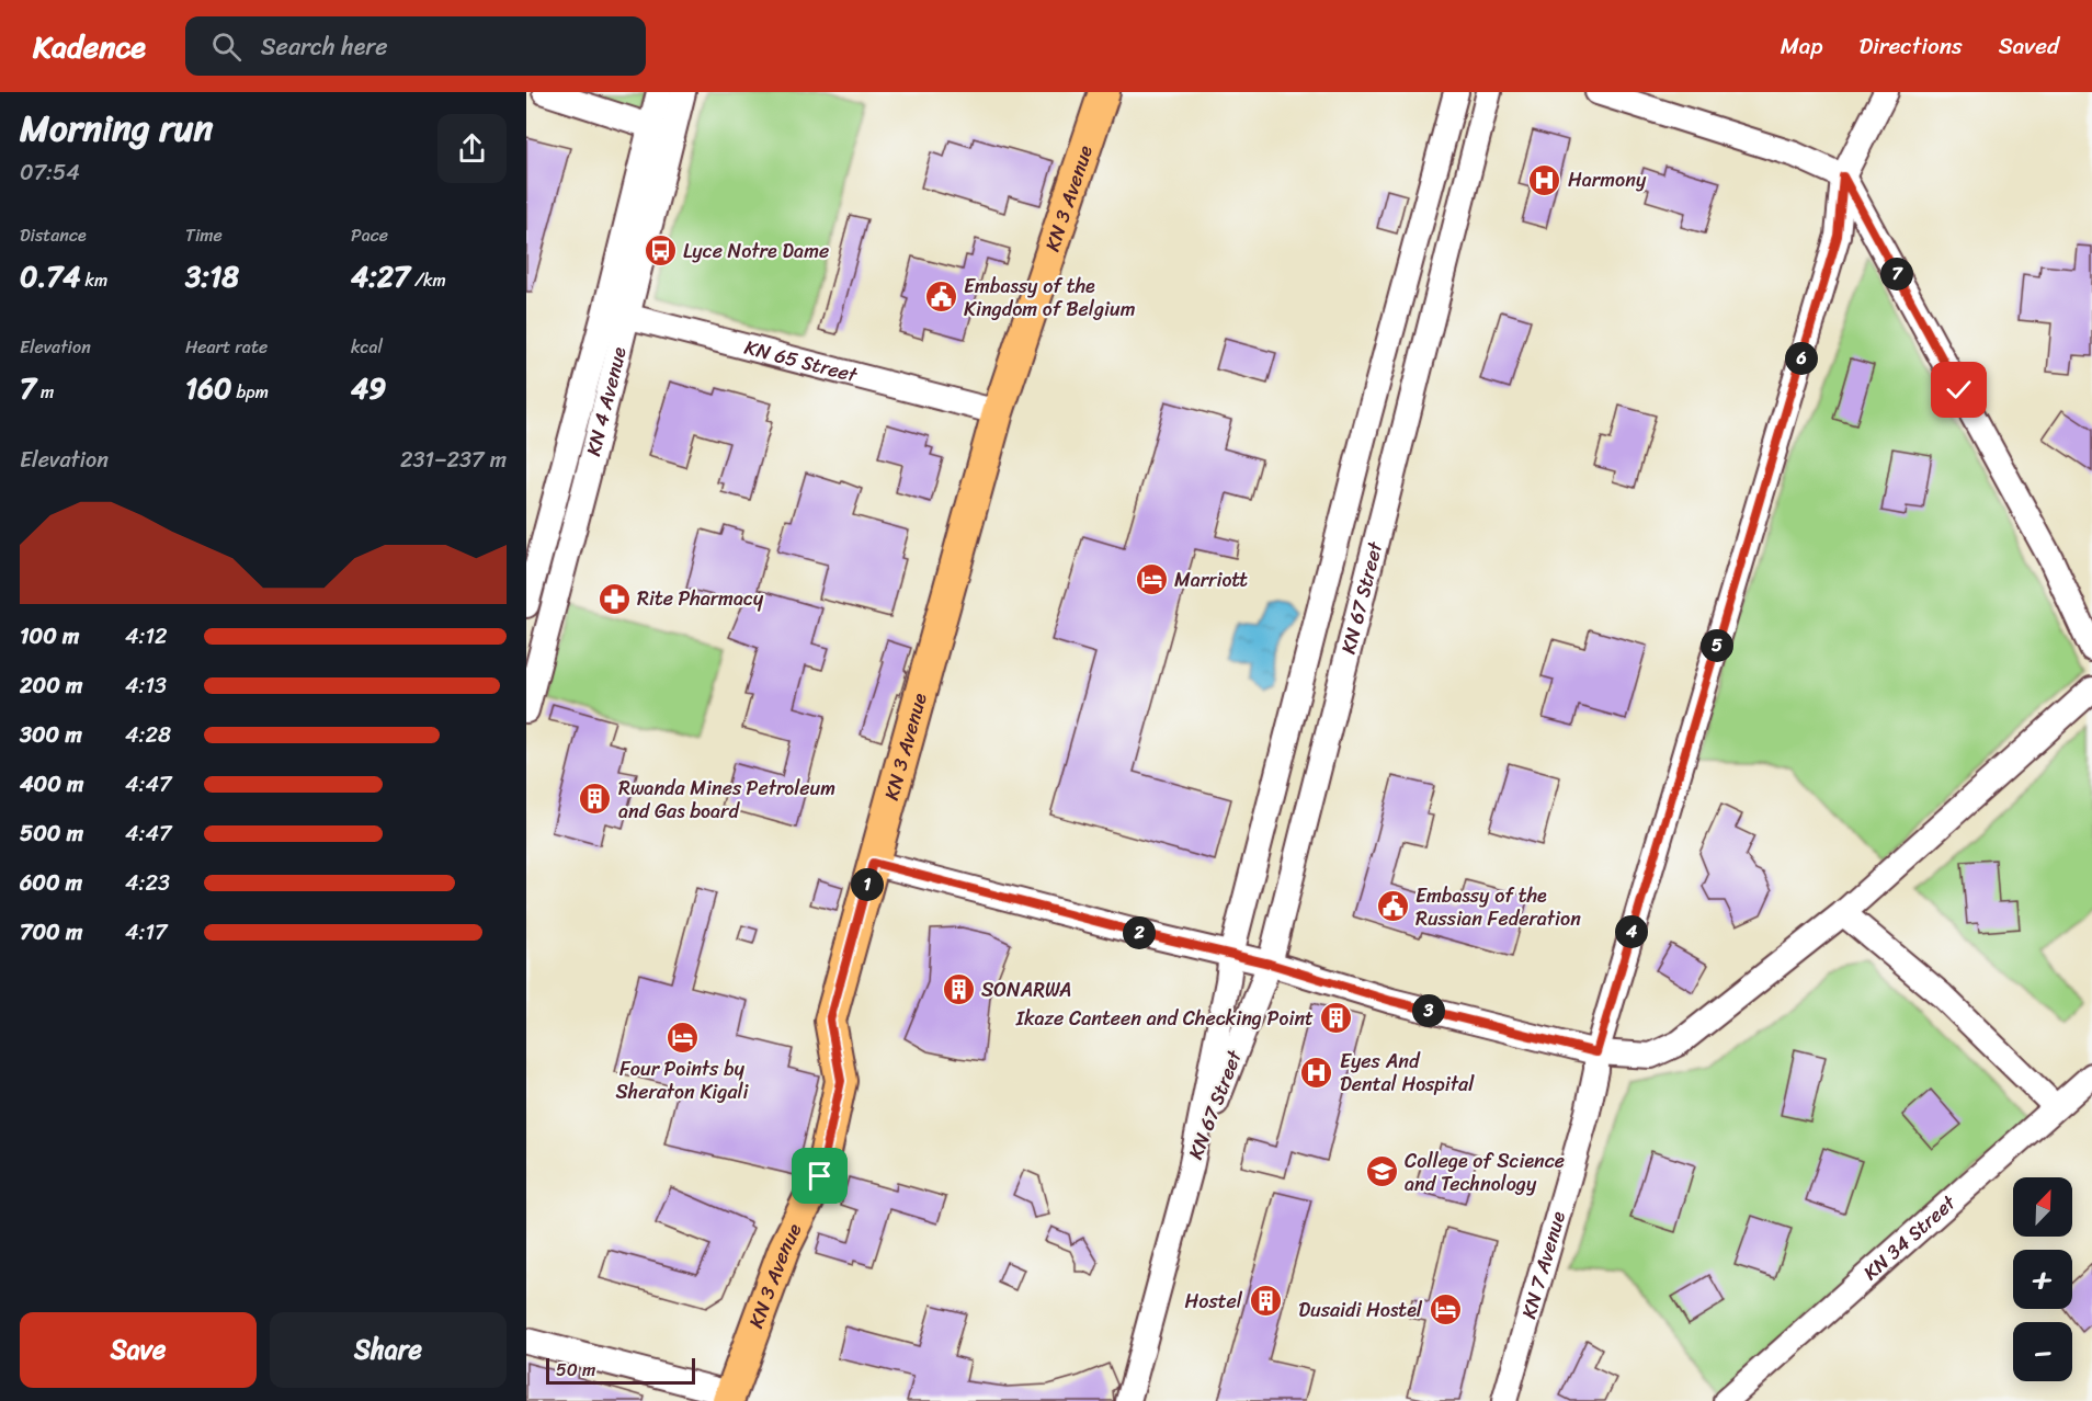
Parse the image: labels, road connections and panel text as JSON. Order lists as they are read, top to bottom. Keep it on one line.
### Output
{"streets":{"main road":["KN 3 Avenue"],"street":["KN 65 Street","KN 4 Avenue","KN 67 Street","KN 34 Street","KN 7 Avenue"]},"crossings":[["KN 3 Avenue","KN 65 Street"],["KN 65 Street","KN 4 Avenue"]],"places":{"hospital":["Harmony","Eyes And Dental Hospital"],"bus stop":["Lyce Notre Dame"],"public building":["Embassy of the Kingdom of Belgium","Embassy of the Russian Federation"],"hotel":["Marriott","Four Points by Sheraton Kigali","Dusaidi Hostel"],"pharmacy":["Rite Pharmacy"],"building":["Rwanda Mines Petroleum and Gas board","SONARWA","Ikaze Canteen and Checking Point","Hostel"],"school or university":["College of Science and Technology"]},"scale_bar":"50 m","north":"top right","page":{"header":"Kadence","search":"Search here","nav":["Map","Directions","Saved"],"heading":["Morning run","07:54"],"stats":[["Distance","0.74 km"],["Time","3:18"],["Pace","4:27 /km"],["Elevation","7 m"],["Heart rate","160 bpm"],["kcal","49"]],"pins":["7","6","5","1","4","2","3"],"chart":["Elevation","231–237 m"],"list":[{"name":"100 m","note":"4:12"},{"name":"200 m","note":"4:13"},{"name":"300 m","note":"4:28"},{"name":"400 m","note":"4:47"},{"name":"500 m","note":"4:47"},{"name":"600 m","note":"4:23"},{"name":"700 m","note":"4:17"}],"map_buttons":["+","−"],"buttons":["Save","Share"],"scale":"50 m"}}
